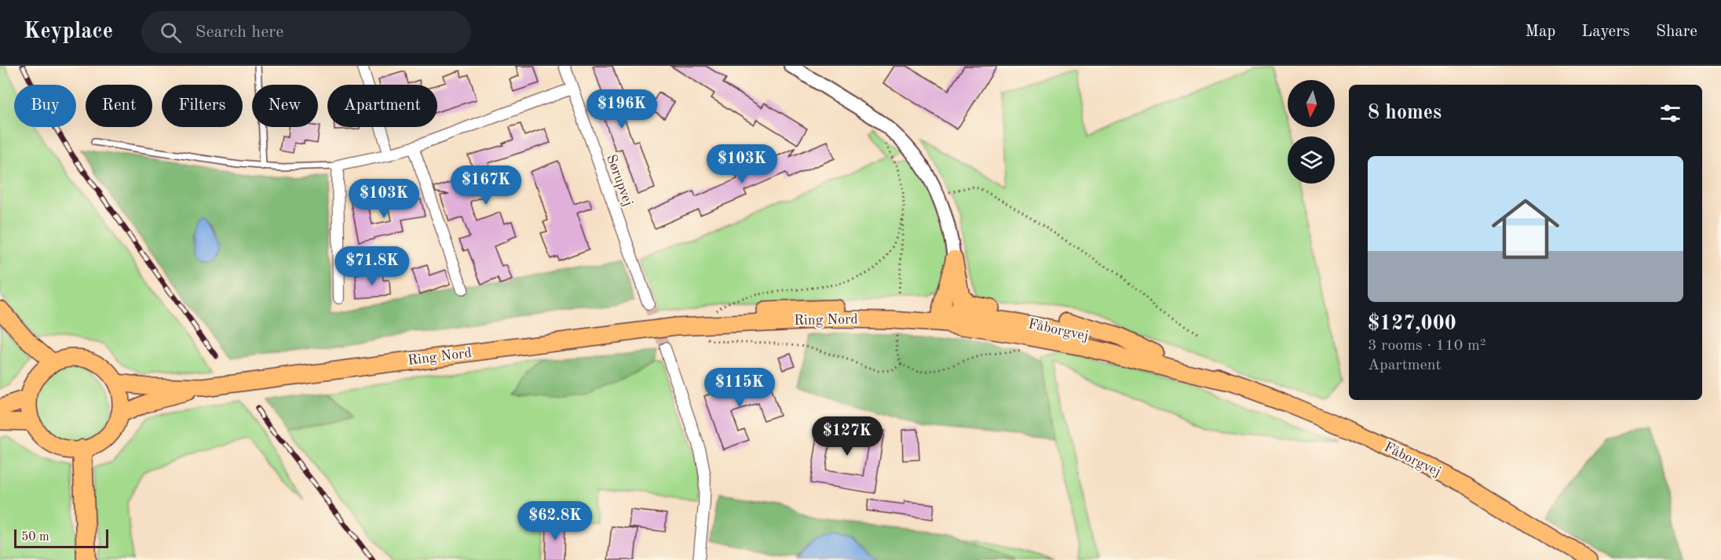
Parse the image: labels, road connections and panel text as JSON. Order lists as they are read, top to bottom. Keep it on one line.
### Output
{"streets":{"main road":["Ring Nord","Fåborgvej"],"street":["Sørupvej"]},"crossings":[["Ring Nord","Fåborgvej"]],"scale_bar":"50 m","north":"bottom","page":{"header":"Keyplace","search":"Search here","nav":["Map","Layers","Share"],"chip":["Buy","Rent","Filters","New","Apartment"],"heading":"8 homes","price":["$196K","$103K","$167K","$103K","$71.8K","$115K","$127K","$62.8K"],"list":[{"name":"$127,000","note":"3 rooms · 110 m² · Apartment"}],"scale":"50 m"}}
